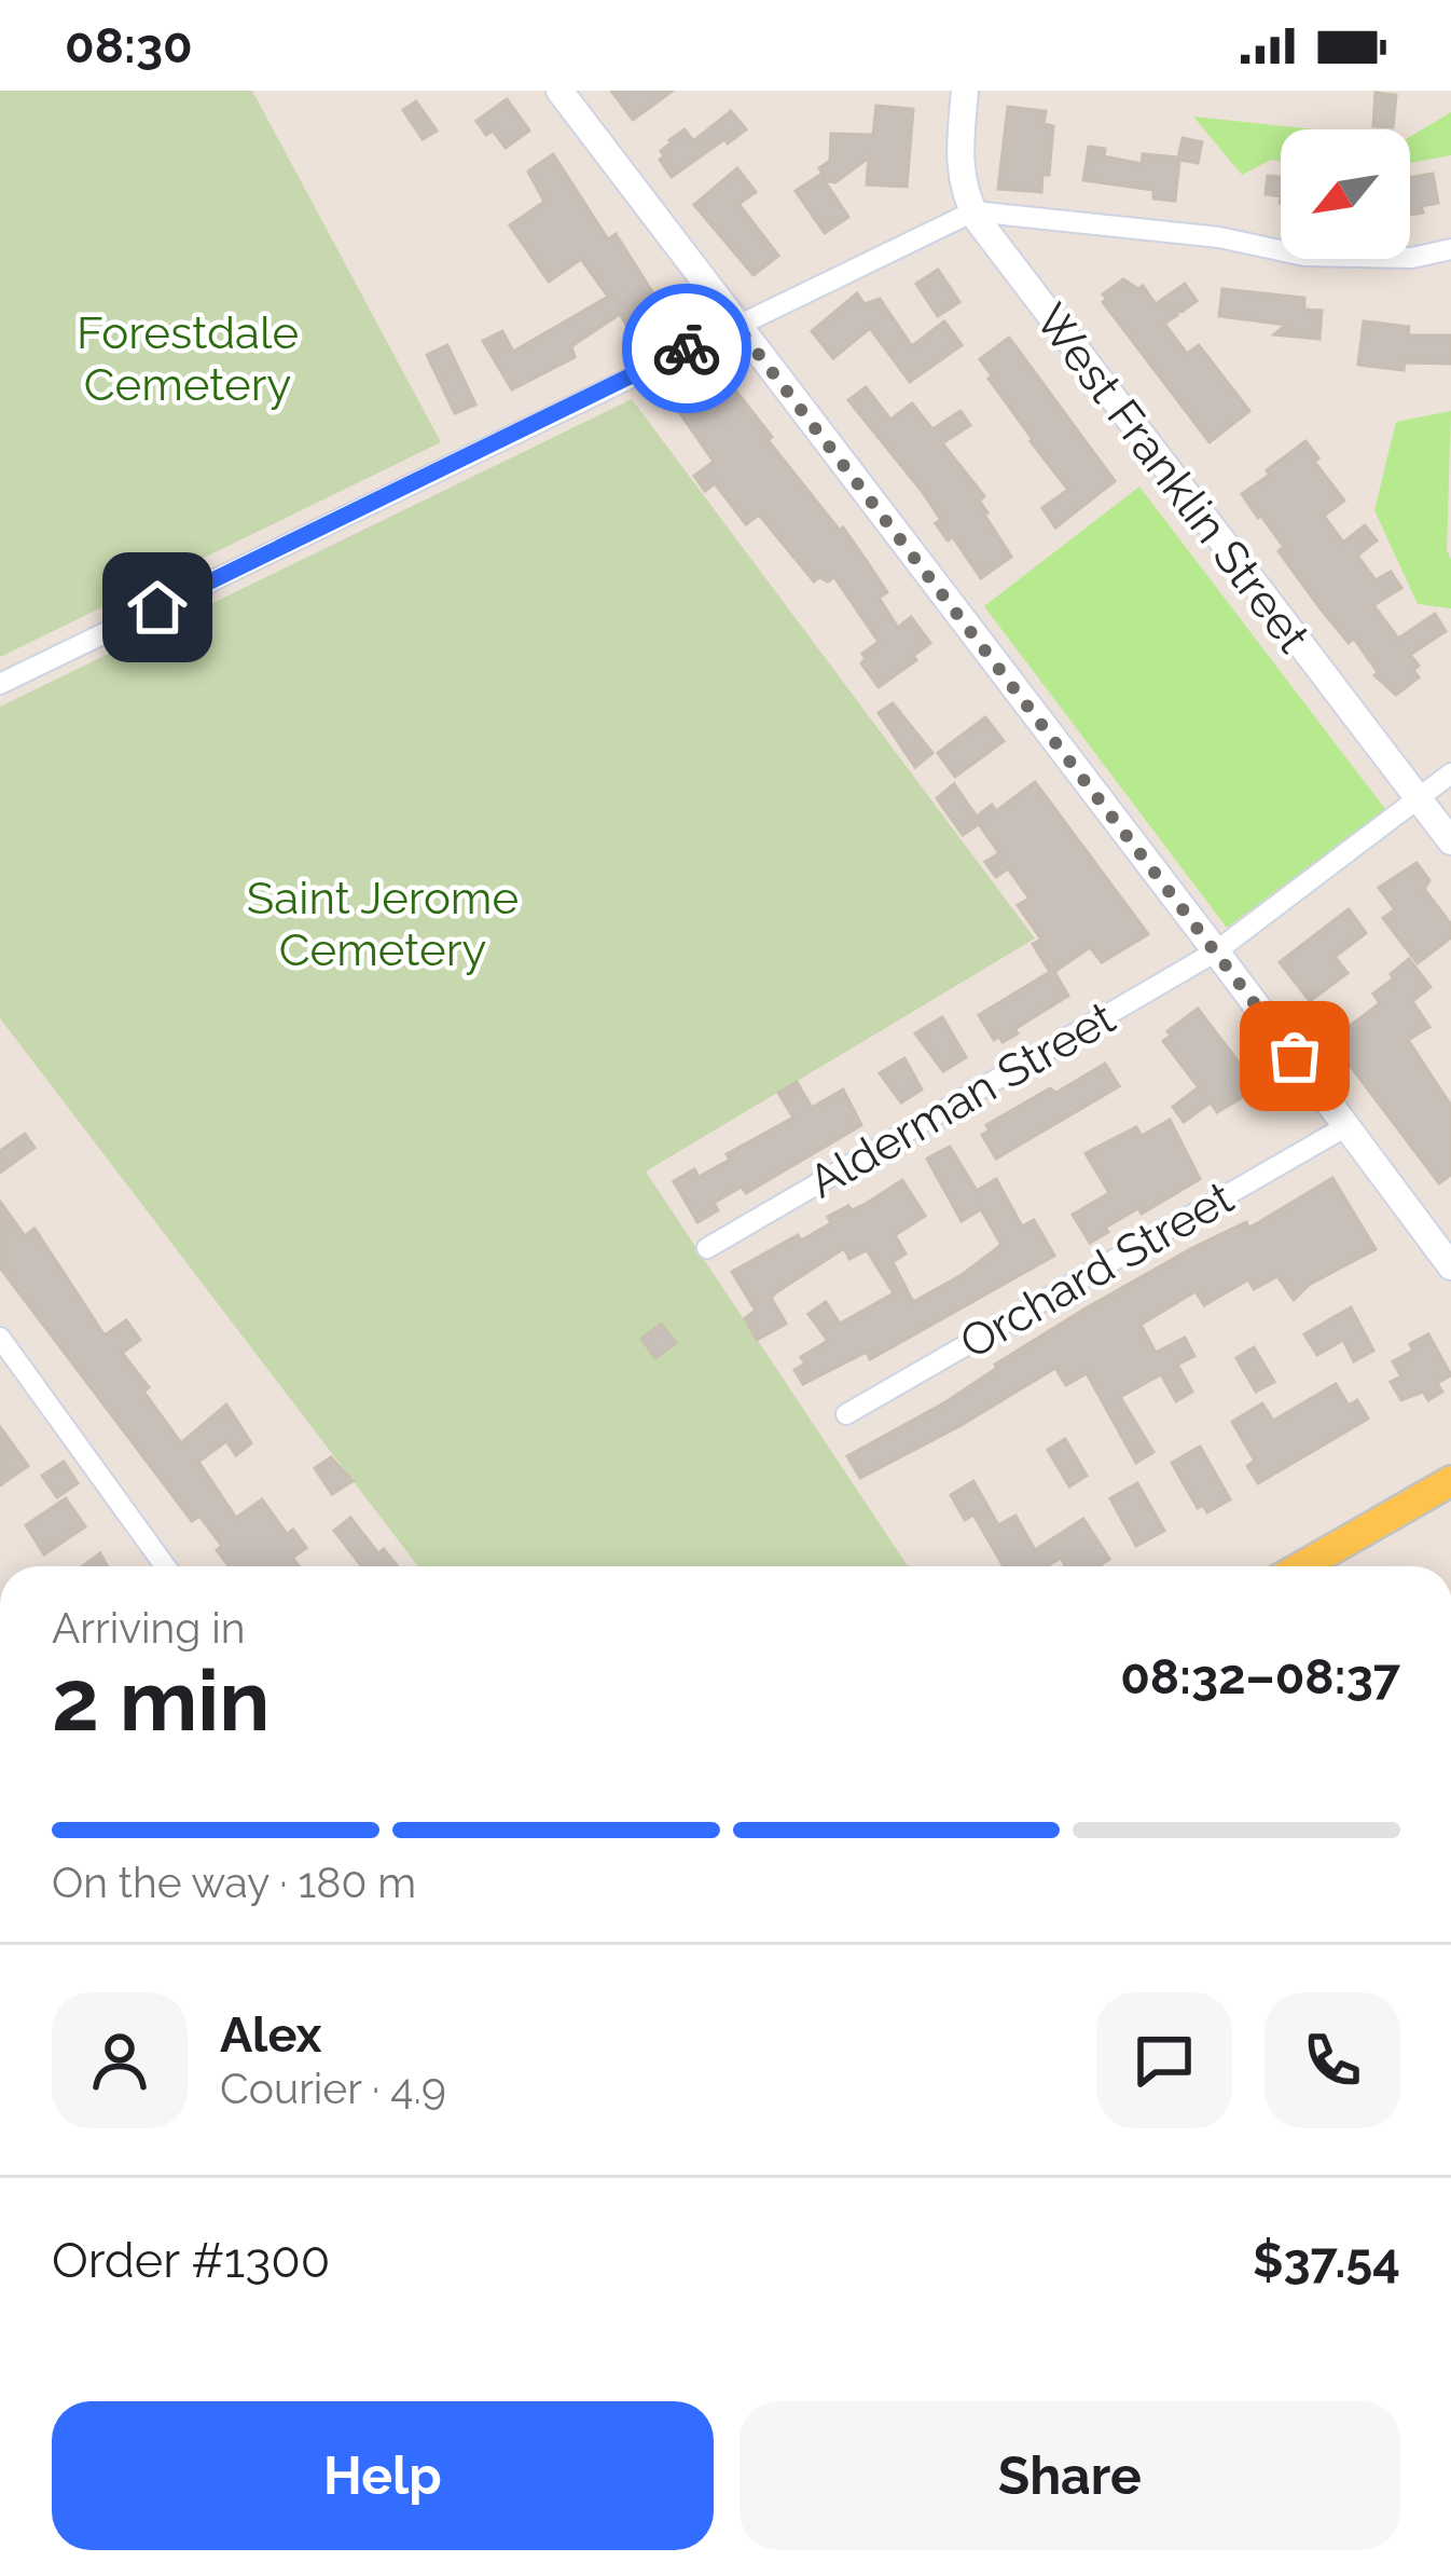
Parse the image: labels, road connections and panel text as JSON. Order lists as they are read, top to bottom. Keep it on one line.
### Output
{"streets":{"street":["West Franklin Street","Alderman Street","Orchard Street"]},"crossings":[["West Franklin Street","Alderman Street"]],"parks":["Forestdale Cemetery","Saint Jerome Cemetery"],"north":"bottom left","page":{"status":"08:30","heading":["2 min","Arriving in","08:32–08:37"],"panel":["Alex","Courier · 4.9","Order #1300","$37.54"],"bar":"On the way · 180 m","buttons":["Help","Share"]}}
